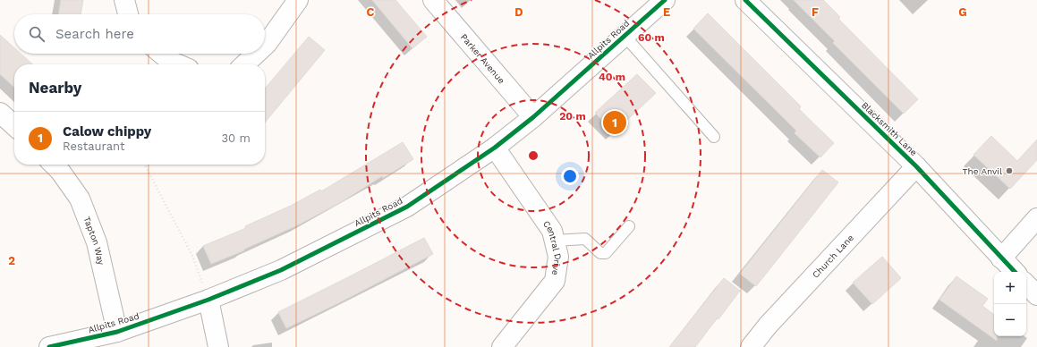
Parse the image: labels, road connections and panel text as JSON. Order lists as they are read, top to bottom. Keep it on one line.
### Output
{"streets":{"street":["Allpits Road","Parker Avenue","Blacksmith Lane","Tapton Way","Central Drive","Church Lane"]},"crossings":[["Allpits Road","Parker Avenue"],["Allpits Road","Tapton Way"],["Allpits Road","Central Drive"],["Blacksmith Lane","Church Lane"]],"places":["The Anvil"],"page":{"search":"Search here","heading":"Nearby","pins":"1","list":[{"mark":"1","name":"Calow chippy","note":"Restaurant","value":"30 m"}],"map_buttons":["+","−"]},"grid":{"columns":["C","D","E","F","G"],"rows":["2"]},"rings":["60 m","40 m","20 m"]}
